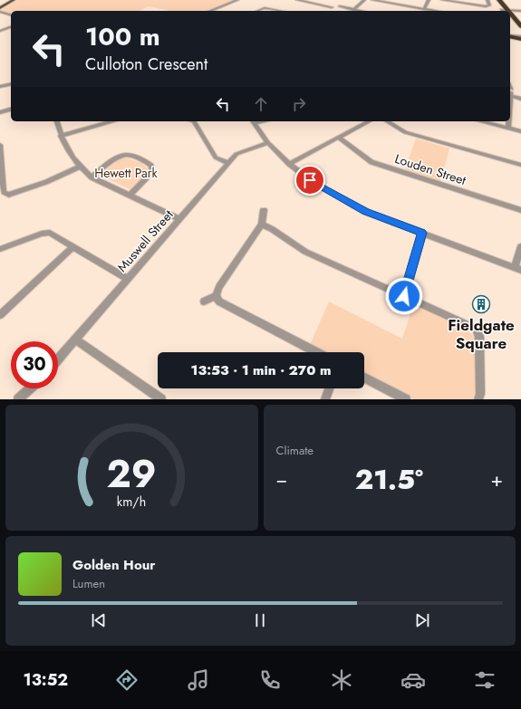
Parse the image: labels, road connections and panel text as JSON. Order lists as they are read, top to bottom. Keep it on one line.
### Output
{"streets":{"street":["Louden Street","Muswell Street"]},"parks":["Hewett Park"],"places":{"building":["Fieldgate Square"]},"page":{"turn":["100 m","Culloton Crescent"],"limit":"30","trip":"13:53 · 1 min · 270 m","tile":"Climate","heat":["−","21.5°","+"],"song":["Golden Hour","Lumen"],"tabs":"13:52","gauge":["29","km/h"]}}
